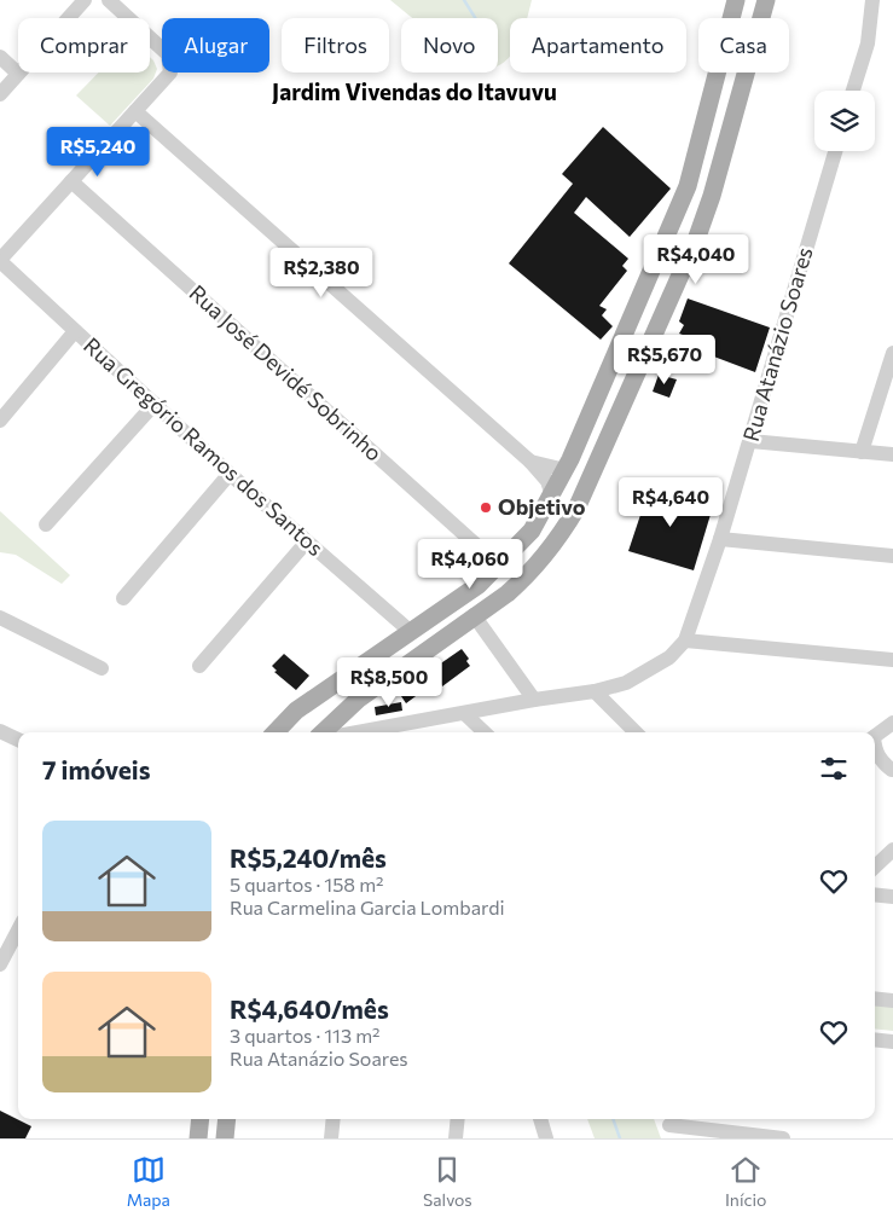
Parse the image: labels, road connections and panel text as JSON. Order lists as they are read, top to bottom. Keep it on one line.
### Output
{"streets":{"street":["Rua Atanázio Soares","Rua José Devidé Sobrinho","Rua Gregório Ramos dos Santos"]},"districts":["Jardim Vivendas do Itavuvu"],"places":["Objetivo"],"page":{"chip":["Comprar","Alugar","Filtros","Novo","Apartamento","Casa"],"price":["R$5,240","R$4,040","R$2,380","R$5,670","R$4,640","R$4,060","R$8,500"],"heading":"7 imóveis","list":[{"name":"R$5,240/mês","note":"5 quartos · 158 m² · Rua Carmelina Garcia Lombardi"},{"name":"R$4,640/mês","note":"3 quartos · 113 m² · Rua Atanázio Soares"}],"tabs":["Mapa","Salvos","Início"]}}
